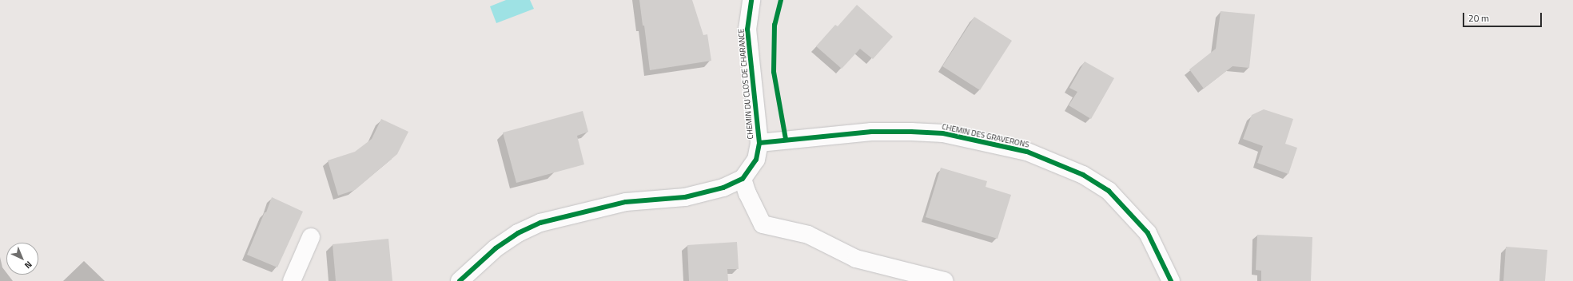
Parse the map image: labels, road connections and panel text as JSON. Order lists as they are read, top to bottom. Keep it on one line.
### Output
{"streets":{"street":["CHEMIN DU CLOS DE CHARANCE","CHEMIN DES GRAVERONS"]},"crossings":[["CHEMIN DU CLOS DE CHARANCE","CHEMIN DES GRAVERONS"]],"scale_bar":"20 m","north":"bottom right"}
